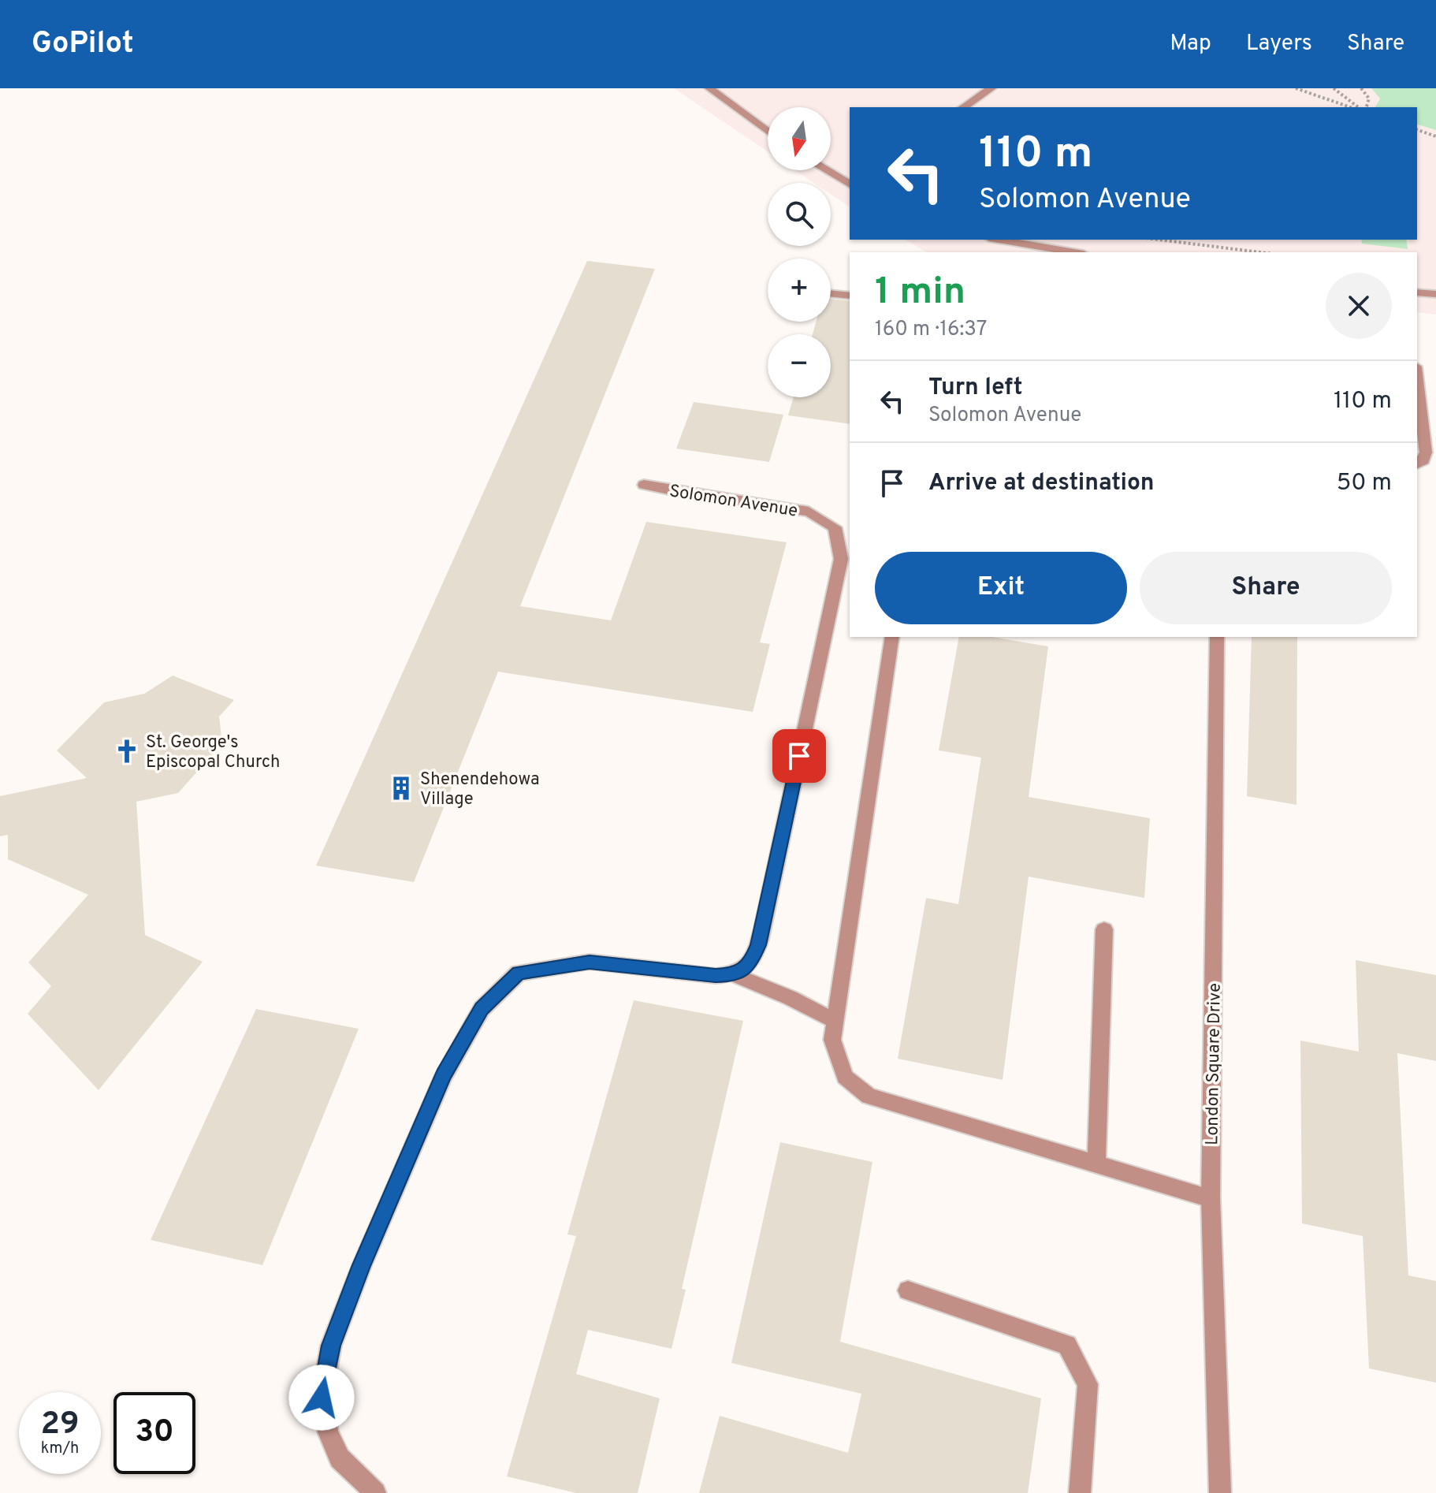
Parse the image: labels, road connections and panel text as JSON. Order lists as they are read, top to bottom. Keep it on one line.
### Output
{"streets":{"street":["Solomon Avenue","London Square Drive"]},"places":{"church":["St. George's Episcopal Church"],"building":["Shenendehowa Village"]},"north":"bottom","page":{"header":"GoPilot","nav":["Map","Layers","Share"],"map_buttons":["+","−"],"turn":["110 m","Solomon Avenue"],"heading":["1 min","160 m · 16:37"],"list":[{"name":"Turn left","note":"Solomon Avenue","value":"110 m"},{"name":"Arrive at destination","value":"50 m"}],"buttons":["Exit","Share"],"speed":"29 km/h","limit":"30"}}
